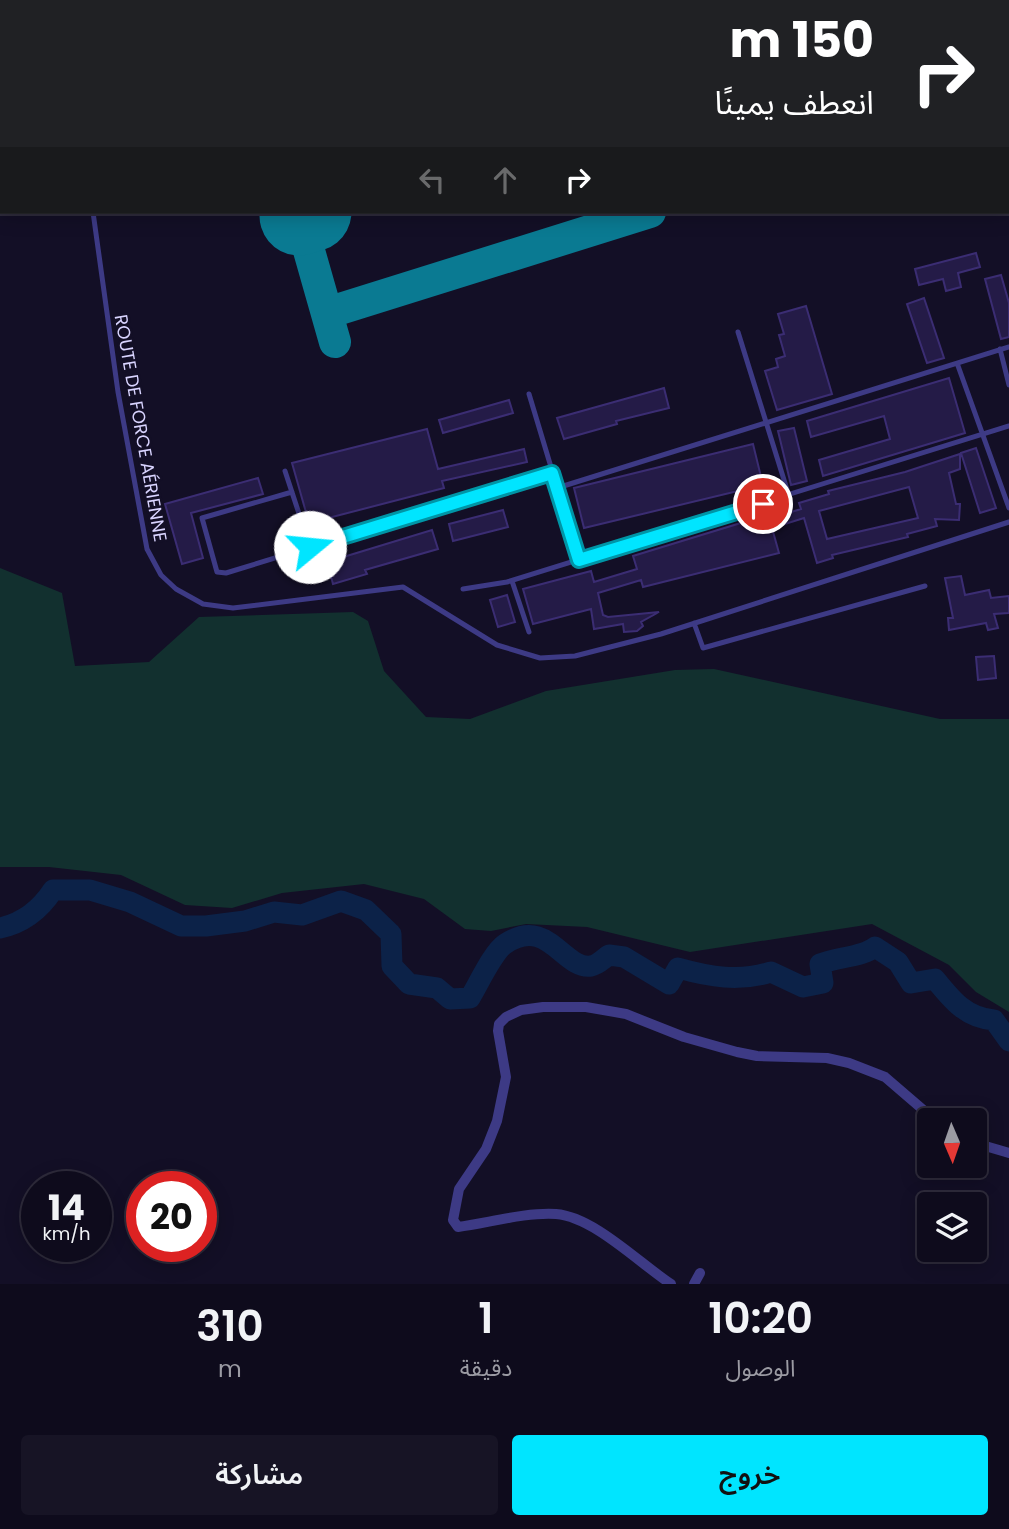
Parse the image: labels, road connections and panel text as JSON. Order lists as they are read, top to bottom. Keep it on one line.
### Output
{"streets":{"lane":["ROUTE DE FORCE AÉRIENNE"]},"north":"bottom","page":{"turn":["150 m","انعطف يمينًا"],"speed":"14 km/h","limit":"20","eta":["10:20","الوصول","1","دقيقة","310","m"],"buttons":["خروج","مشاركة"]}}
